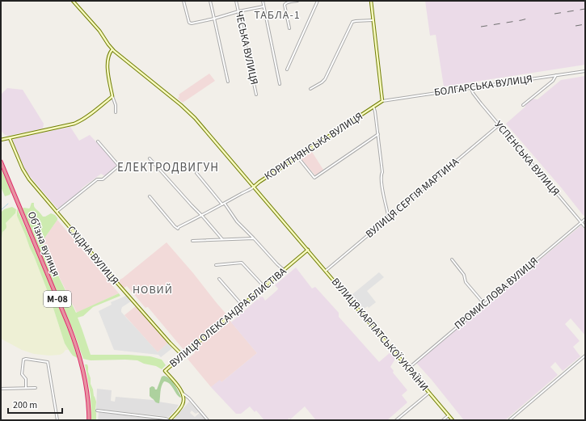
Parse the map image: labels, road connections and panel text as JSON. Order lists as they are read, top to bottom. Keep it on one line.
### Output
{"streets":{"highway":["Обʼїзна вулиця","М-08"],"street":["ЧЕСЬКА ВУЛИЦЯ","БОЛГАРСЬКА ВУЛИЦЯ","КОРИТНЯНСЬКА ВУЛИЦЯ","УСПЕНСЬКА ВУЛИЦЯ","ВУЛИЦЯ СЕРГІЯ МАРТИНА","СХІДНА ВУЛИЦЯ","ПРОМИСЛОВА ВУЛИЦЯ","ВУЛИЦЯ ОЛЕКСАНДРА БЛИСТІВА","ВУЛИЦЯ КАРПАТСЬКОЇ УКРАЇНИ"]},"crossings":[["БОЛГАРСЬКА ВУЛИЦЯ","КОРИТНЯНСЬКА ВУЛИЦЯ"],["БОЛГАРСЬКА ВУЛИЦЯ","УСПЕНСЬКА ВУЛИЦЯ"],["КОРИТНЯНСЬКА ВУЛИЦЯ","ВУЛИЦЯ СЕРГІЯ МАРТИНА"],["КОРИТНЯНСЬКА ВУЛИЦЯ","ВУЛИЦЯ КАРПАТСЬКОЇ УКРАЇНИ"],["УСПЕНСЬКА ВУЛИЦЯ","ВУЛИЦЯ СЕРГІЯ МАРТИНА"],["УСПЕНСЬКА ВУЛИЦЯ","ПРОМИСЛОВА ВУЛИЦЯ"],["ВУЛИЦЯ СЕРГІЯ МАРТИНА","ВУЛИЦЯ КАРПАТСЬКОЇ УКРАЇНИ"],["СХІДНА ВУЛИЦЯ","ВУЛИЦЯ ОЛЕКСАНДРА БЛИСТІВА"],["ПРОМИСЛОВА ВУЛИЦЯ","ВУЛИЦЯ КАРПАТСЬКОЇ УКРАЇНИ"],["ВУЛИЦЯ ОЛЕКСАНДРА БЛИСТІВА","ВУЛИЦЯ КАРПАТСЬКОЇ УКРАЇНИ"]],"districts":["ТАБЛА-1","ЕЛЕКТРОДВИГУН","НОВИЙ"],"scale_bar":"200 m"}
